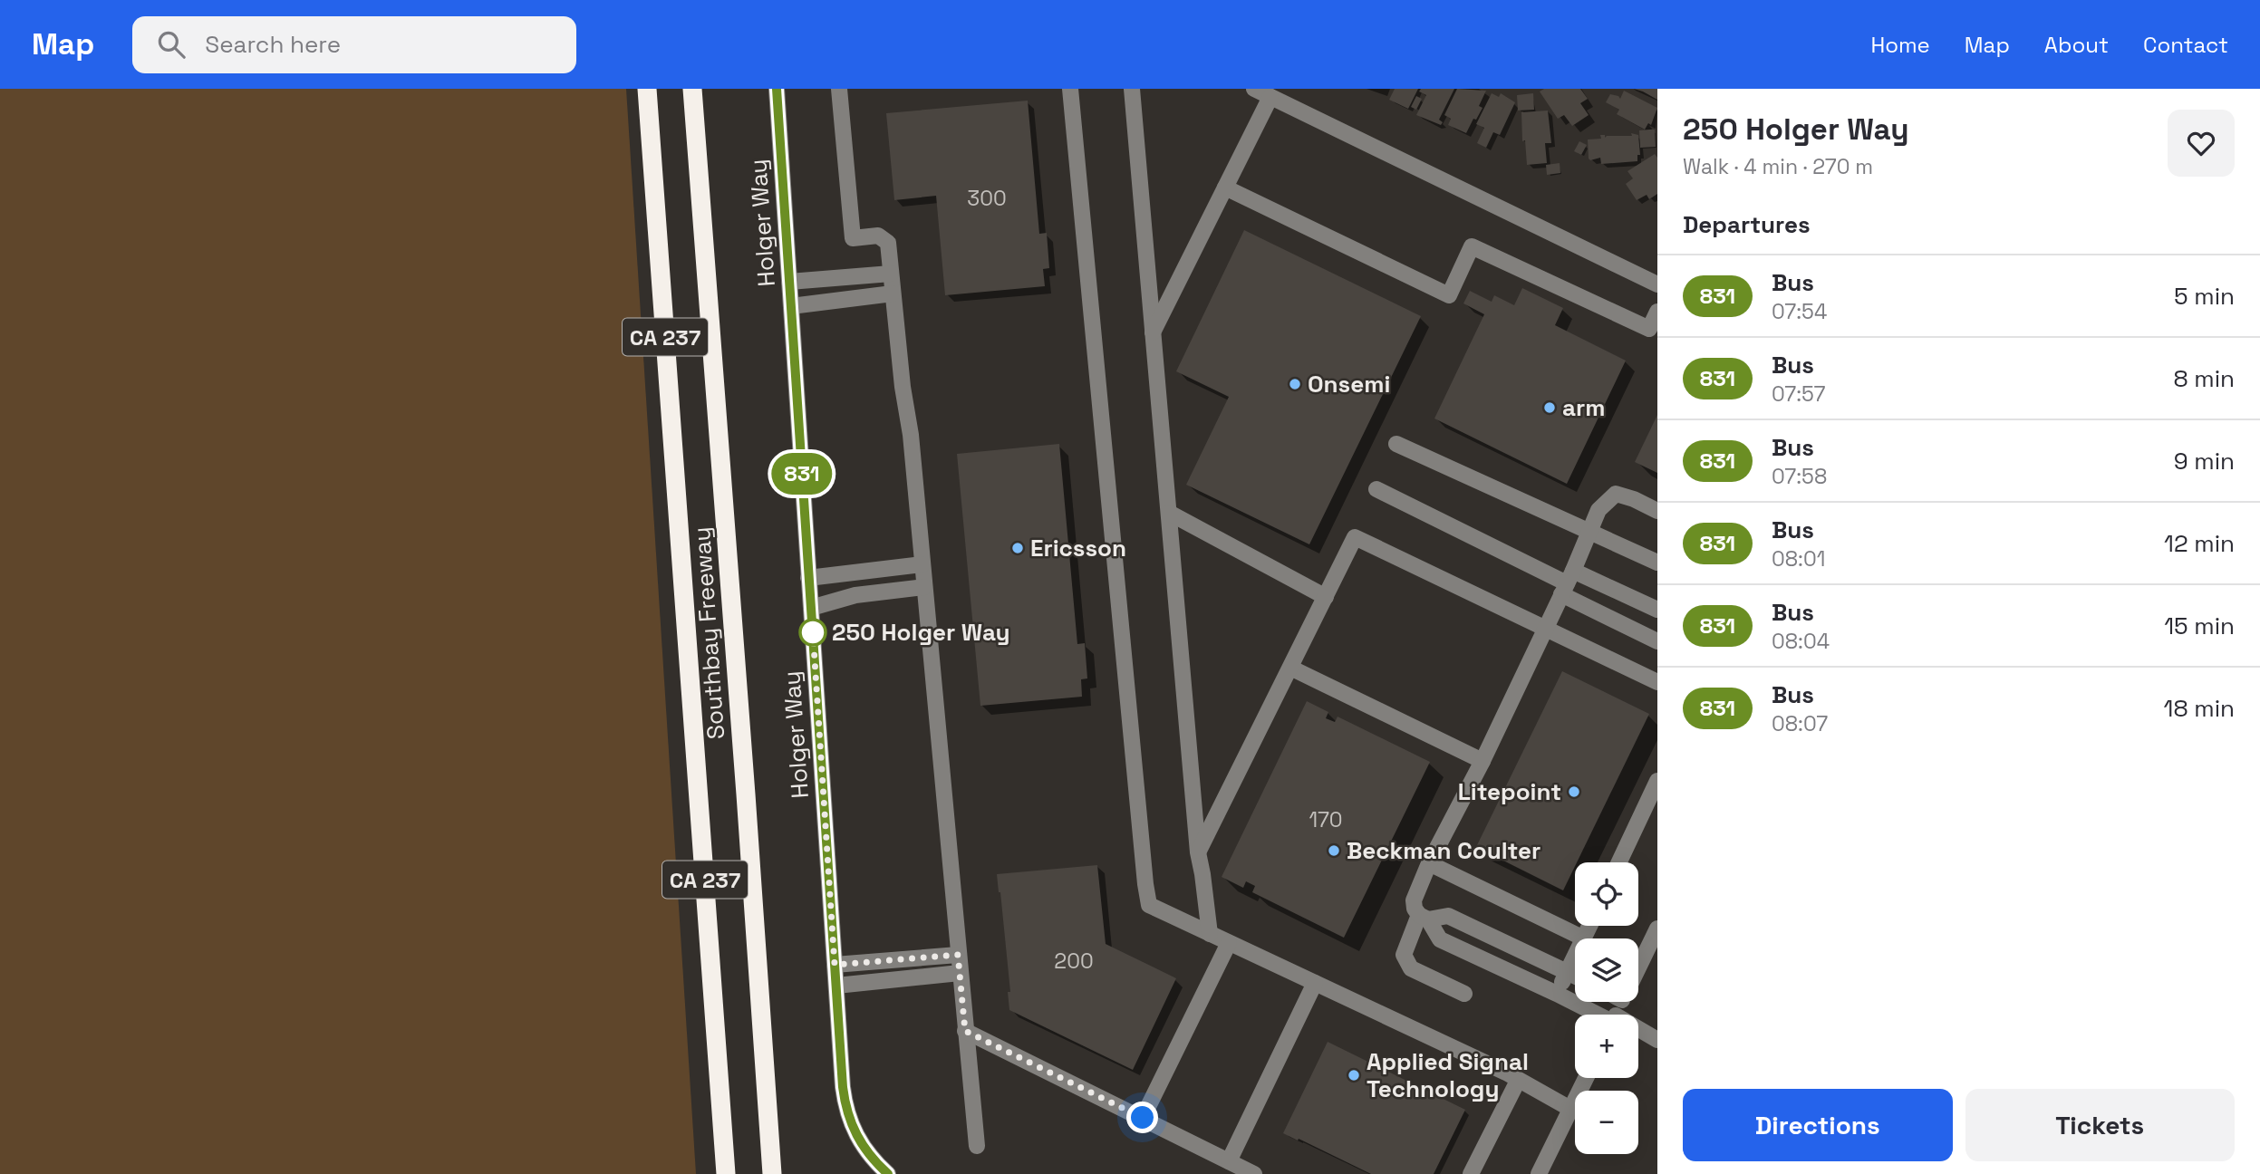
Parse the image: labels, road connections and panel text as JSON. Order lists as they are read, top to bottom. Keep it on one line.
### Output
{"streets":{"highway":["CA 237","Southbay Freeway"],"street":["Holger Way"]},"places":["Onsemi","arm","Ericsson","250 Holger Way","Litepoint","Beckman Coulter","Applied Signal Technology"],"lines":["bus line 831"],"house_numbers":["300","170","200"],"page":{"header":"Map","search":"Search here","nav":["Home","Map","About","Contact"],"on_map":"831","heading":[["250 Holger Way","Walk · 4 min · 270 m"],"Departures"],"list":[{"mark":"831","name":"Bus","note":"07:54","value":"5 min"},{"mark":"831","name":"Bus","note":"07:57","value":"8 min"},{"mark":"831","name":"Bus","note":"07:58","value":"9 min"},{"mark":"831","name":"Bus","note":"08:01","value":"12 min"},{"mark":"831","name":"Bus","note":"08:04","value":"15 min"},{"mark":"831","name":"Bus","note":"08:07","value":"18 min"}],"map_buttons":["+","−"],"buttons":["Directions","Tickets"]}}
